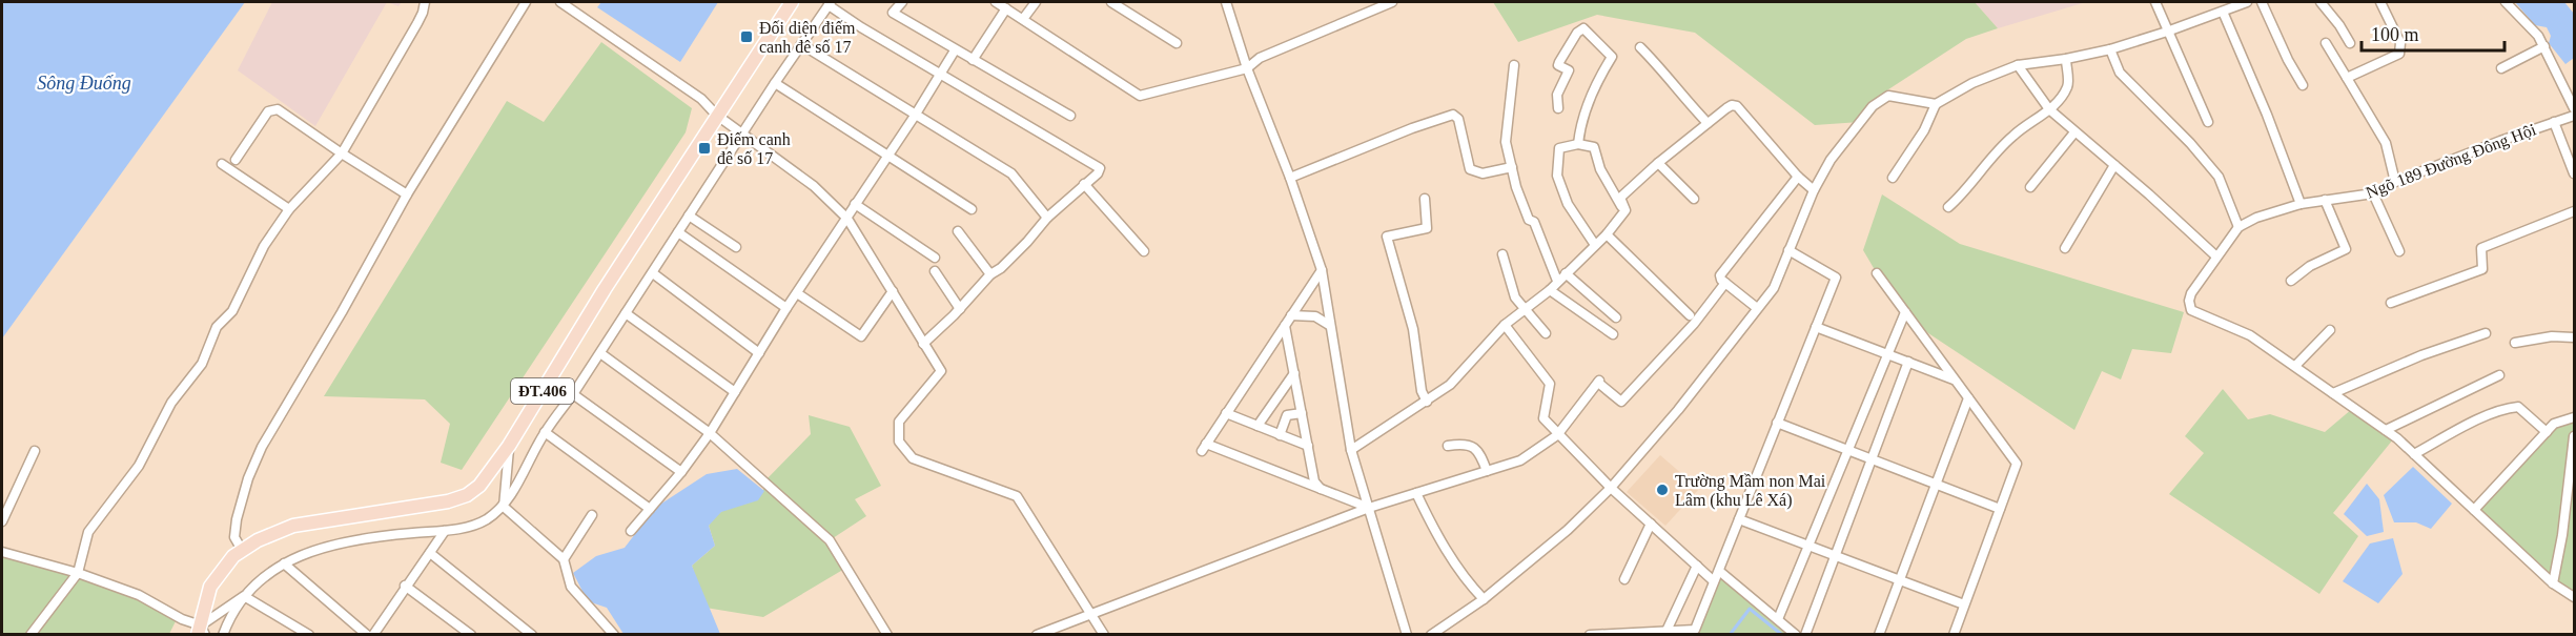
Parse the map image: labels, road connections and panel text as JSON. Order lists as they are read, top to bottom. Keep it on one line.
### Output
{"streets":{"main road":["ĐT.406"],"street":["Ngõ 189 Đường Đông Hội"]},"water":["Sông Đuống"],"places":{"transit":["Đối diện điếm canh đê số 17","Điếm canh đê số 17"],"other":["Trường Mầm non Mai Lâm (khu Lê Xá)"]},"scale_bar":"100 m"}
